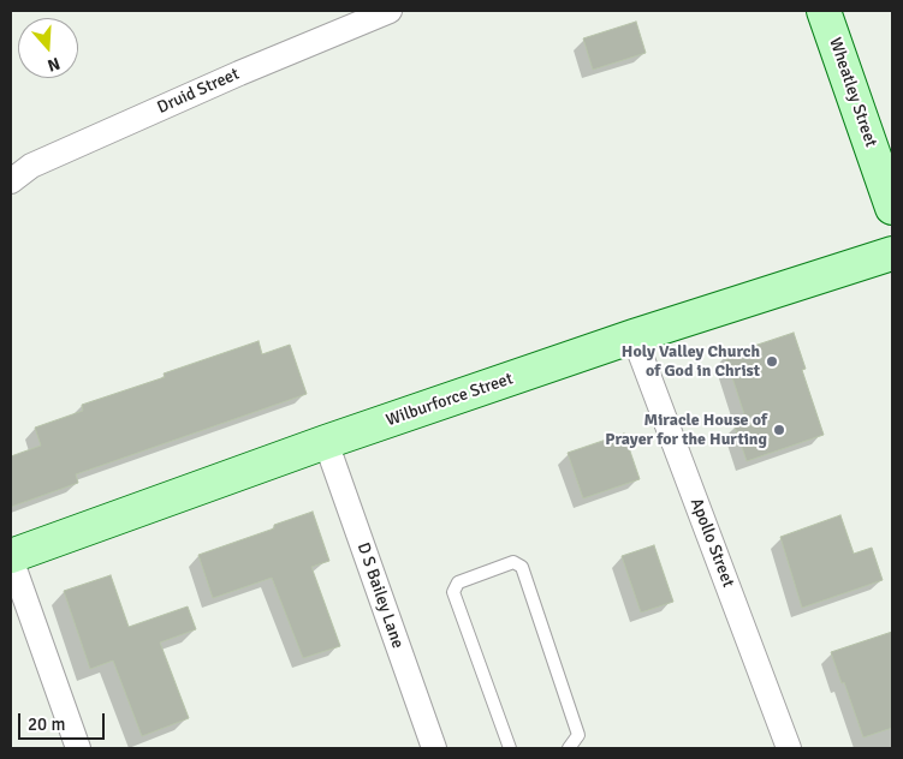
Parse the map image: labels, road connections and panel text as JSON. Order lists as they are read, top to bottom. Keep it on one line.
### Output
{"streets":{"street":["Druid Street","Wheatley Street","Wilburforce Street","Apollo Street","D S Bailey Lane"]},"crossings":[["Wilburforce Street","Apollo Street"],["Wilburforce Street","D S Bailey Lane"]],"places":["Holy Valley Church of God in Christ","Miracle House of Prayer for the Hurting"],"scale_bar":"20 m","north":"bottom"}
